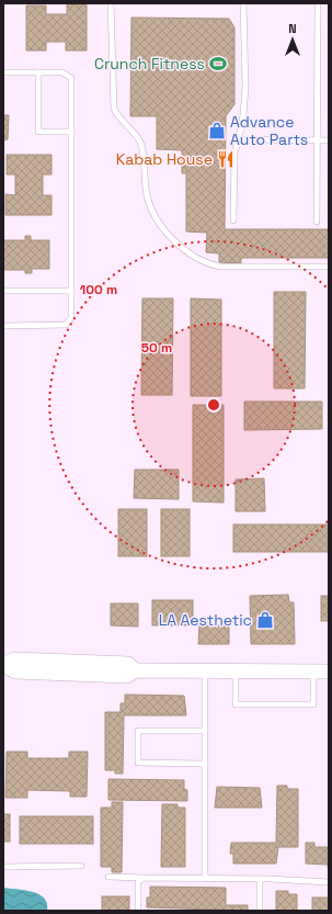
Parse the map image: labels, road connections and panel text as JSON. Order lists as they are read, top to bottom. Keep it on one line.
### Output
{"places":{"sports":["Crunch Fitness"],"shop":["Advance Auto Parts","LA Aesthetic"],"restaurant":["Kabab House"]},"north":"top","rings":["100 m","50 m"]}
